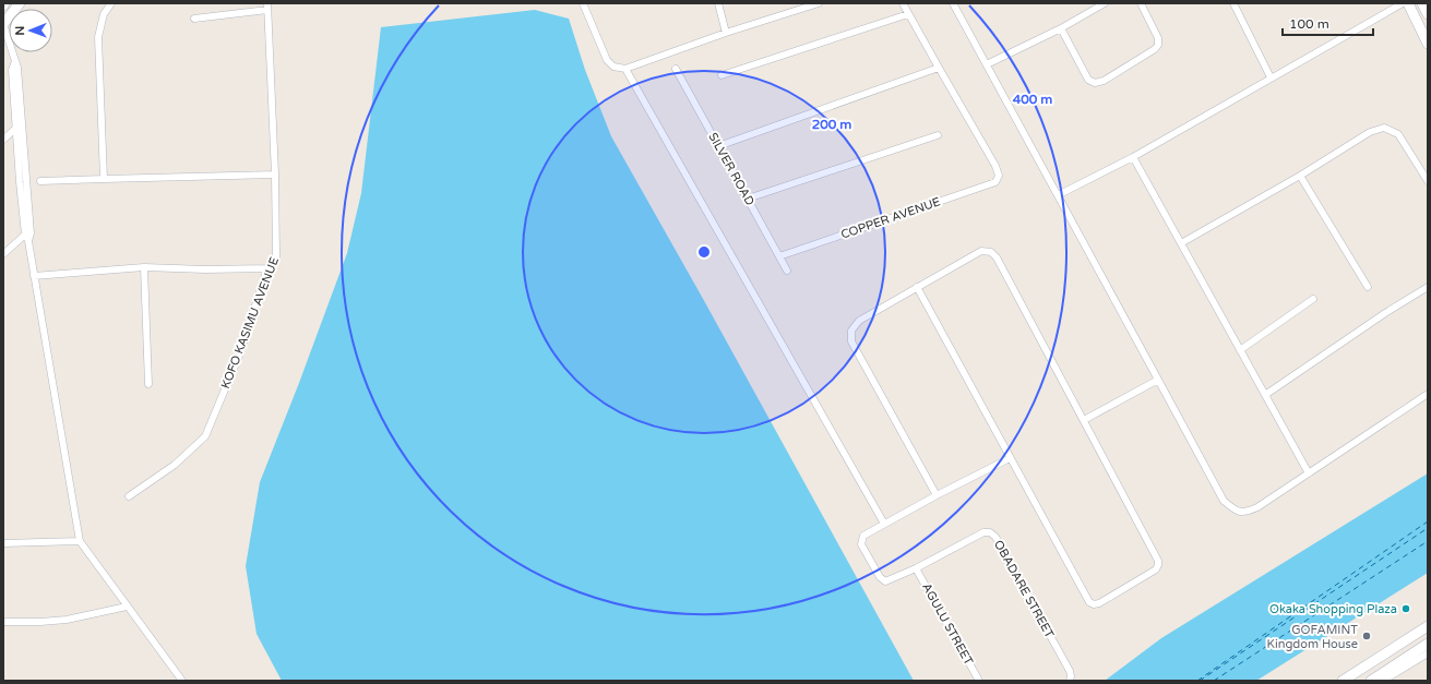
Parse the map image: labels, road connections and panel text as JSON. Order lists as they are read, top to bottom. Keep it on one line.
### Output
{"streets":{"street":["SILVER ROAD","COPPER AVENUE","KOFO KASIMU AVENUE","OBADARE STREET","AGULU STREET"]},"crossings":[["SILVER ROAD","COPPER AVENUE"],["OBADARE STREET","AGULU STREET"]],"places":["Okaka Shopping Plaza","GOFAMINT Kingdom House"],"scale_bar":"100 m","north":"left","rings":["400 m","200 m"]}
